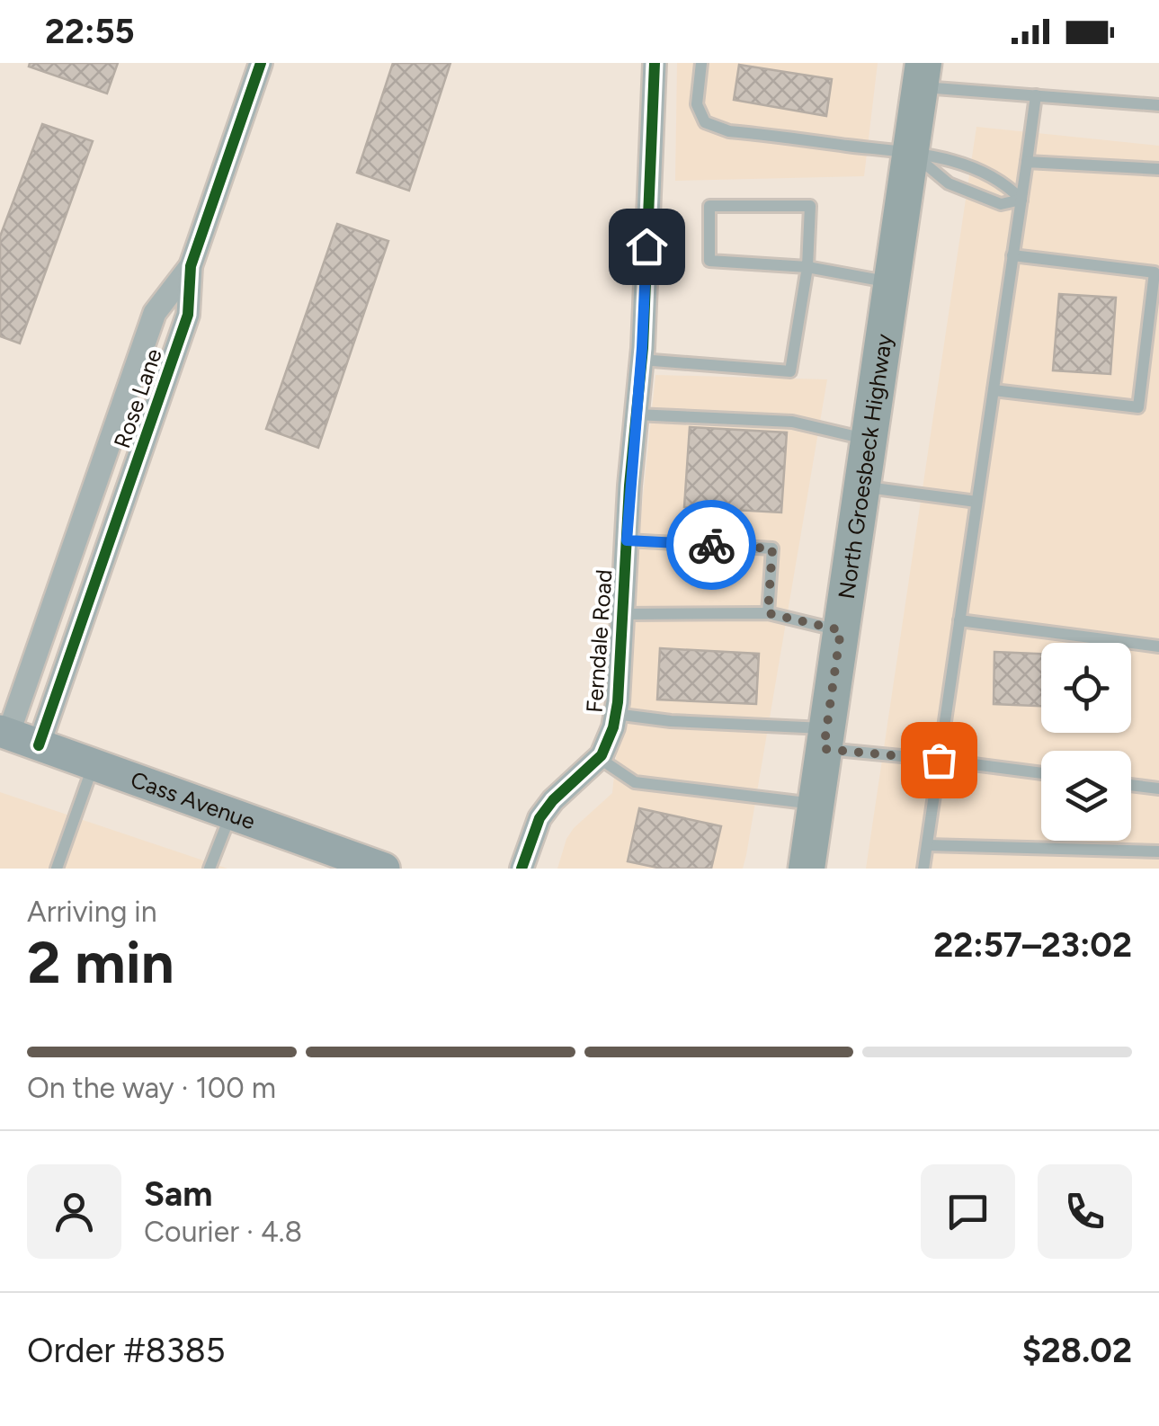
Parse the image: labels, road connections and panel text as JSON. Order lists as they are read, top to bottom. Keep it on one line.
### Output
{"streets":{"main road":["North Groesbeck Highway","Cass Avenue"],"street":["Rose Lane","Ferndale Road"]},"crossings":[["Rose Lane","Cass Avenue"]],"page":{"status":"22:55","heading":["2 min","Arriving in","22:57–23:02"],"panel":["Sam","Courier · 4.8","Order #8385","$28.02"],"bar":"On the way · 100 m"}}
